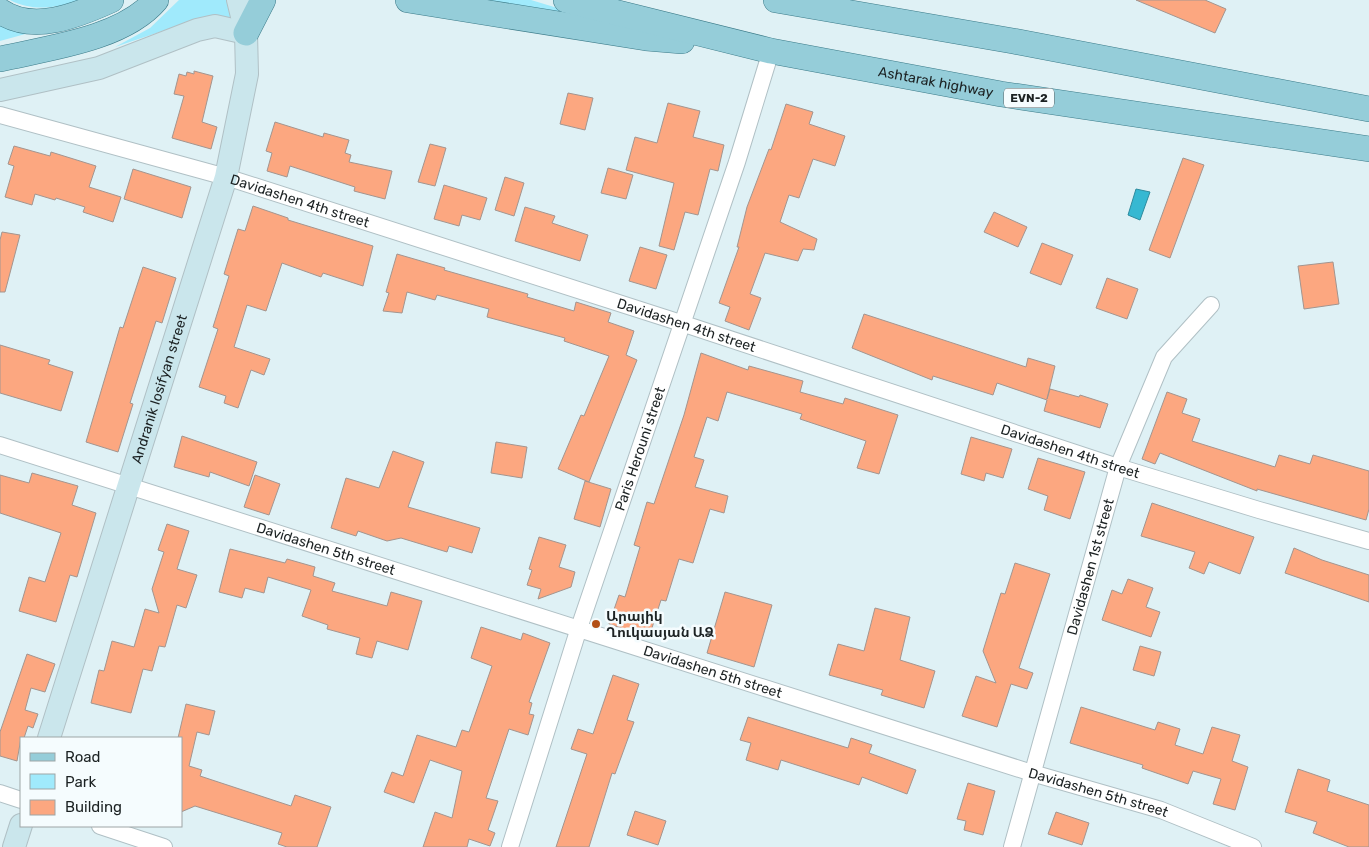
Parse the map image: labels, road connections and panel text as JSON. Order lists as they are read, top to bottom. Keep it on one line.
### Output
{"streets":{"main road":["Ashtarak highway","EVN-2"],"street":["Davidashen 4th street","Andranik Iosifyan street","Paris Herouni street","Davidashen 5th street","Davidashen 1st street"]},"crossings":[["Ashtarak highway","Paris Herouni street"],["Davidashen 4th street","Andranik Iosifyan street"],["Davidashen 4th street","Paris Herouni street"],["Davidashen 4th street","Davidashen 1st street"],["Andranik Iosifyan street","Davidashen 5th street"],["Paris Herouni street","Davidashen 5th street"],["Davidashen 5th street","Davidashen 1st street"]],"places":["Արայիկ Ղուկասյան ԱՁ"],"legend":["Road","Park","Building"]}
